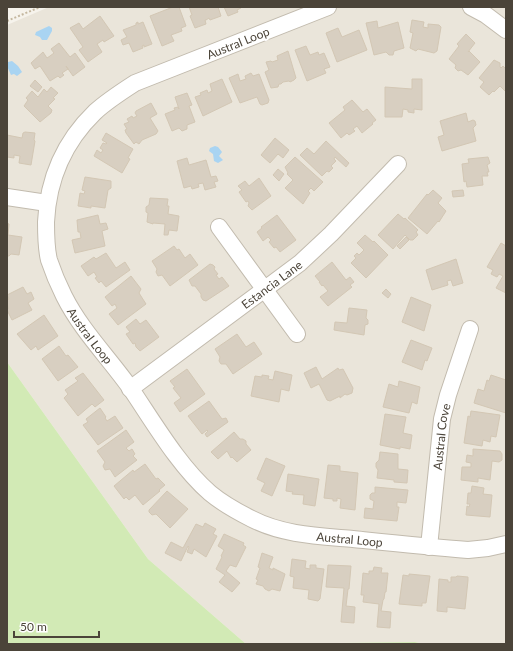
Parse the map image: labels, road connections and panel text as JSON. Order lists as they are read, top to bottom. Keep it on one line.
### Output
{"streets":{"street":["Austral Loop","Estancia Lane","Austral Cove"]},"crossings":[["Austral Loop","Estancia Lane"],["Austral Loop","Austral Cove"]],"scale_bar":"50 m"}
